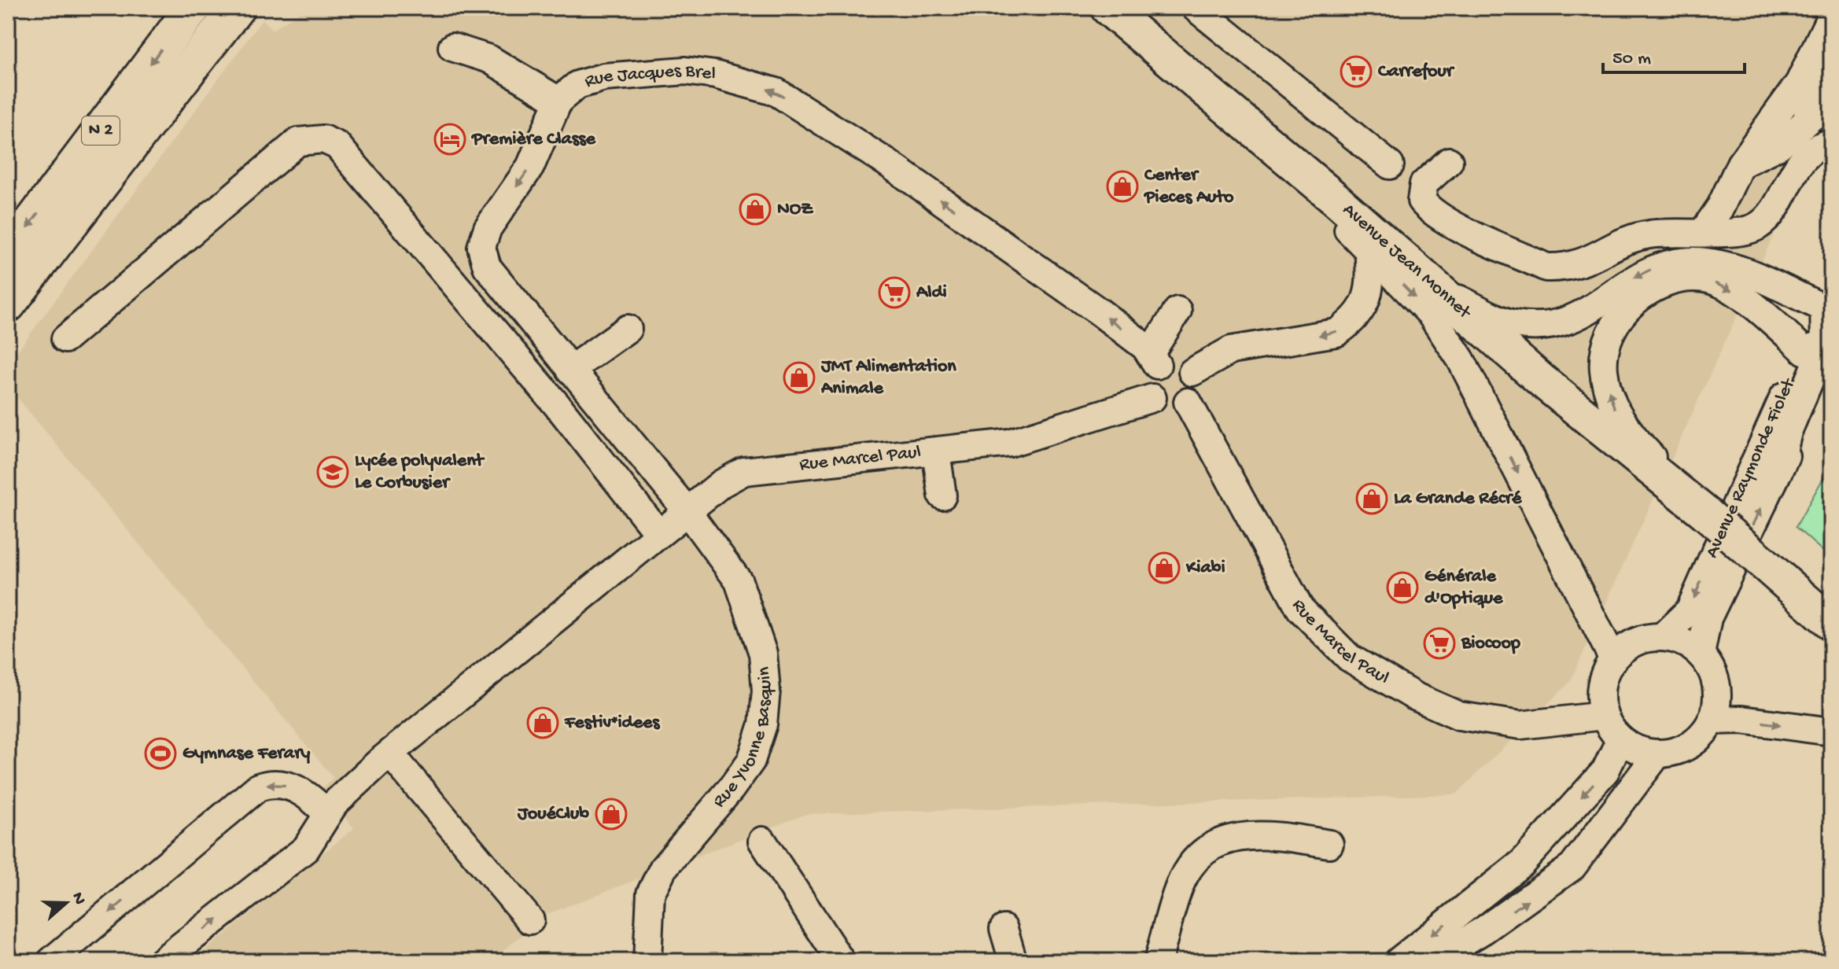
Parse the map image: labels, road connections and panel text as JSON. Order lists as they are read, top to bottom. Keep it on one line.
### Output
{"streets":{"highway":["N 2"],"main road":["Avenue Jean Monnet"],"street":["Rue Jacques Brel","Rue Marcel Paul","Avenue Raymonde Fiolet","Rue Yvonne Basquin"]},"crossings":[["Rue Jacques Brel","Rue Marcel Paul"],["Rue Jacques Brel","Rue Yvonne Basquin"],["Rue Marcel Paul","Avenue Raymonde Fiolet"],["Rue Marcel Paul","Rue Yvonne Basquin"]],"places":{"supermarket":["Carrefour","Aldi","Biocoop"],"hotel":["Première Classe"],"shop":["Center Pieces Auto","NOZ","JMT Alimentation Animale","La Grande Récré","Kiabi","Générale d'Optique","Festiv*idees","JouéClub"],"school or university":["Lycée polyvalent Le Corbusier"],"sports":["Gymnase Ferary"]},"scale_bar":"50 m","north":"right"}
